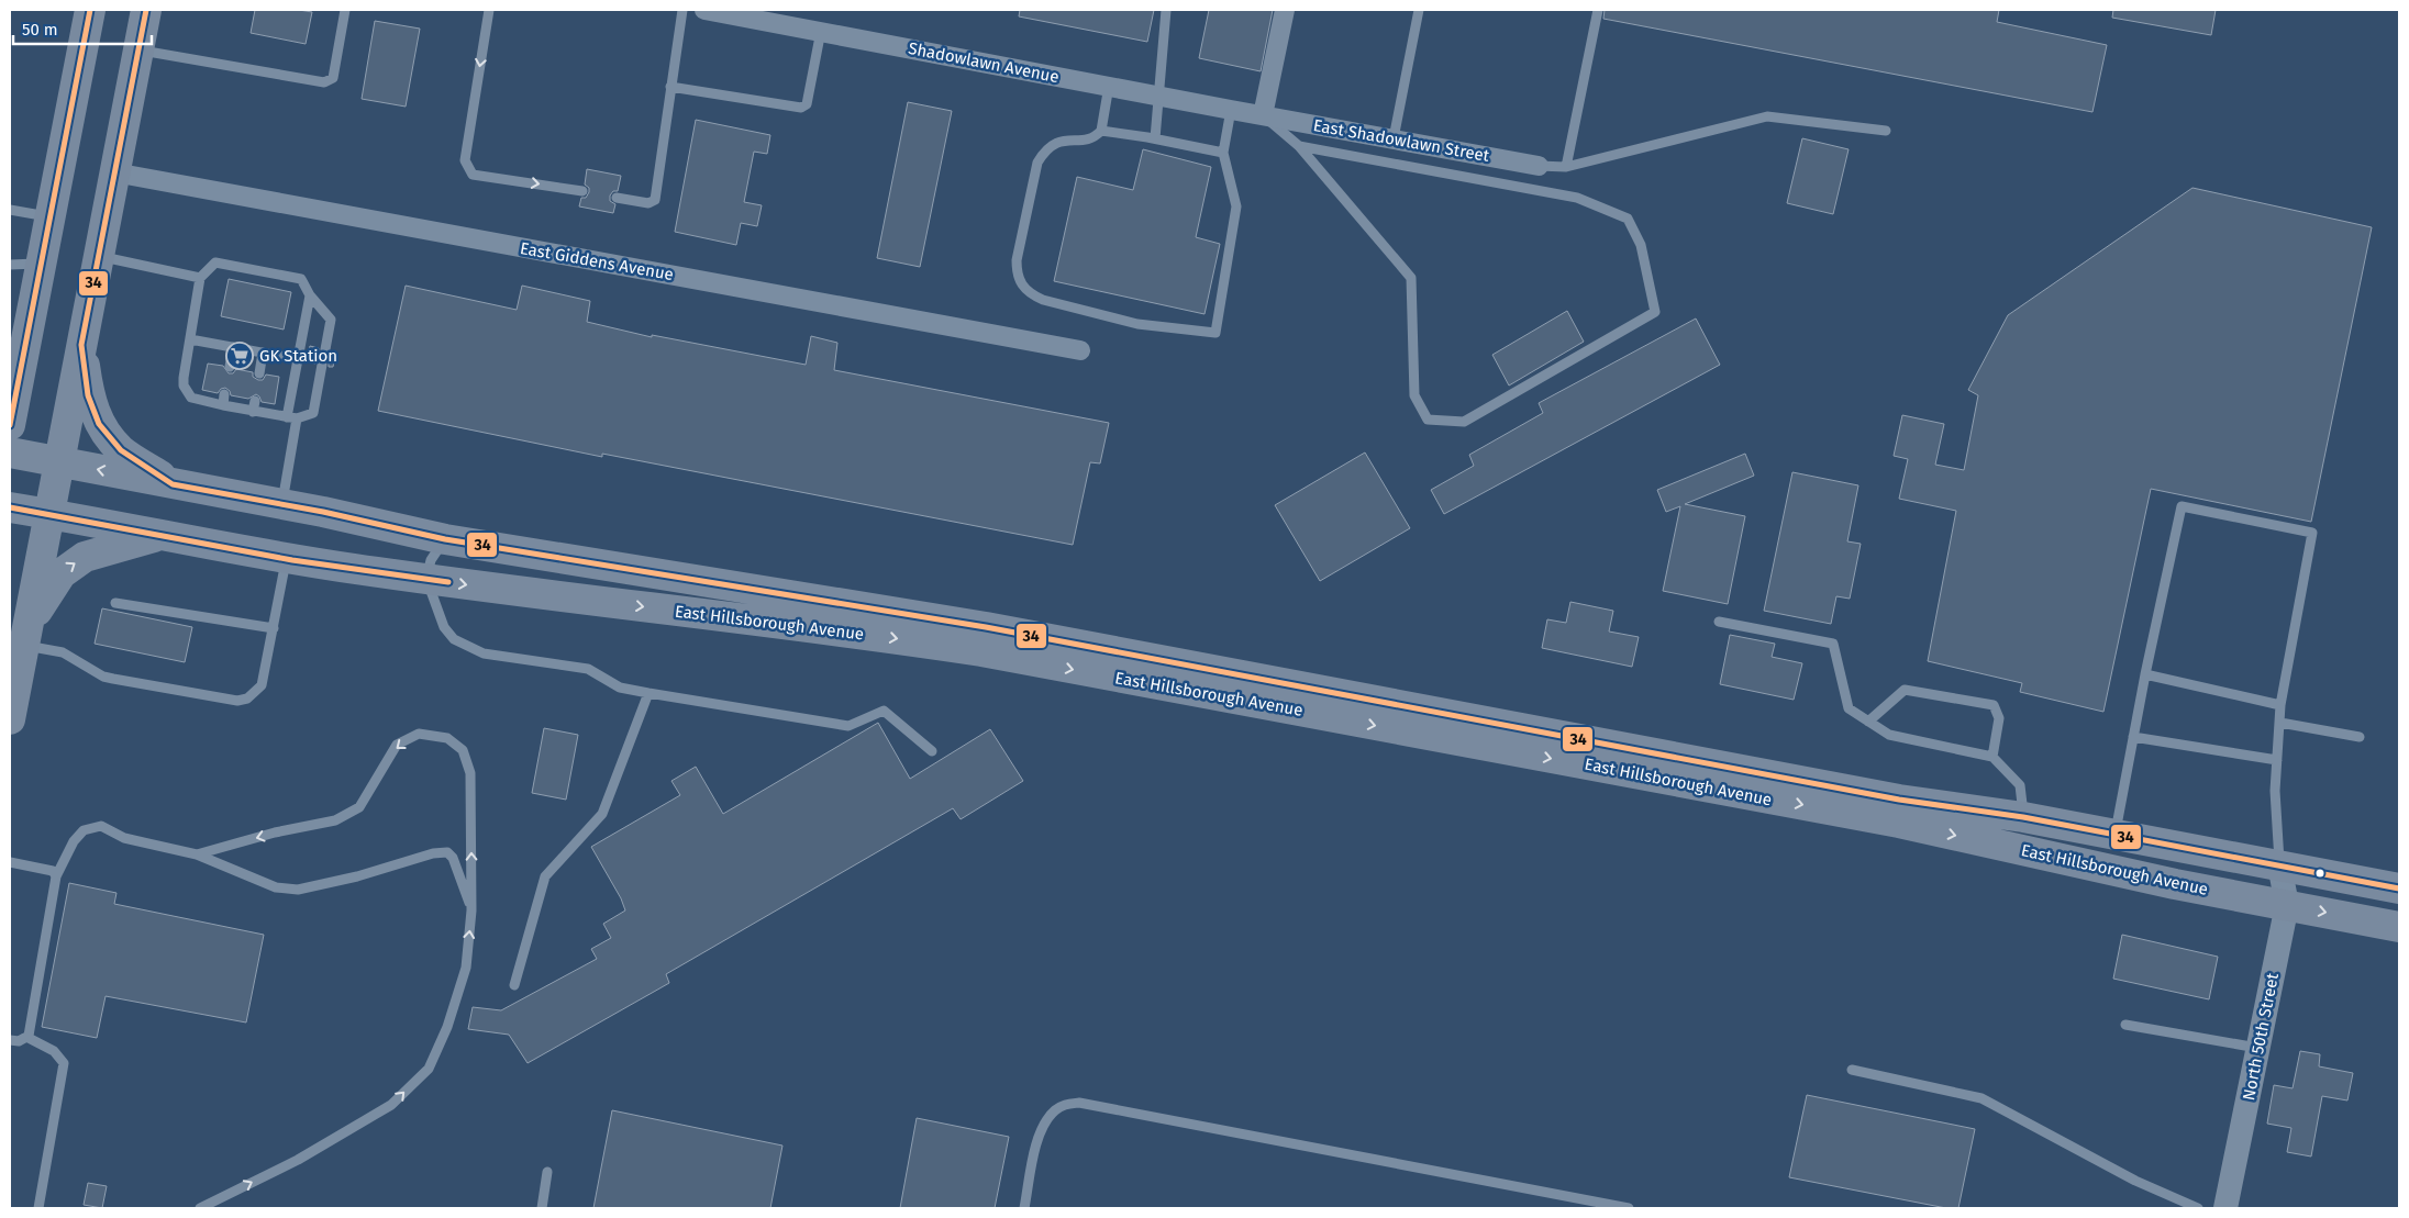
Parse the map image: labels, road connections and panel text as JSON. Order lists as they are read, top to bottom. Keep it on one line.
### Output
{"streets":{"main road":["East Hillsborough Avenue"],"street":["Shadowlawn Avenue","East Shadowlawn Street","East Giddens Avenue","North 50th Street"]},"crossings":[["Shadowlawn Avenue","East Shadowlawn Street"],["East Hillsborough Avenue","North 50th Street"]],"places":{"supermarket":["GK Station"]},"lines":["transit line 34"],"scale_bar":"50 m"}
